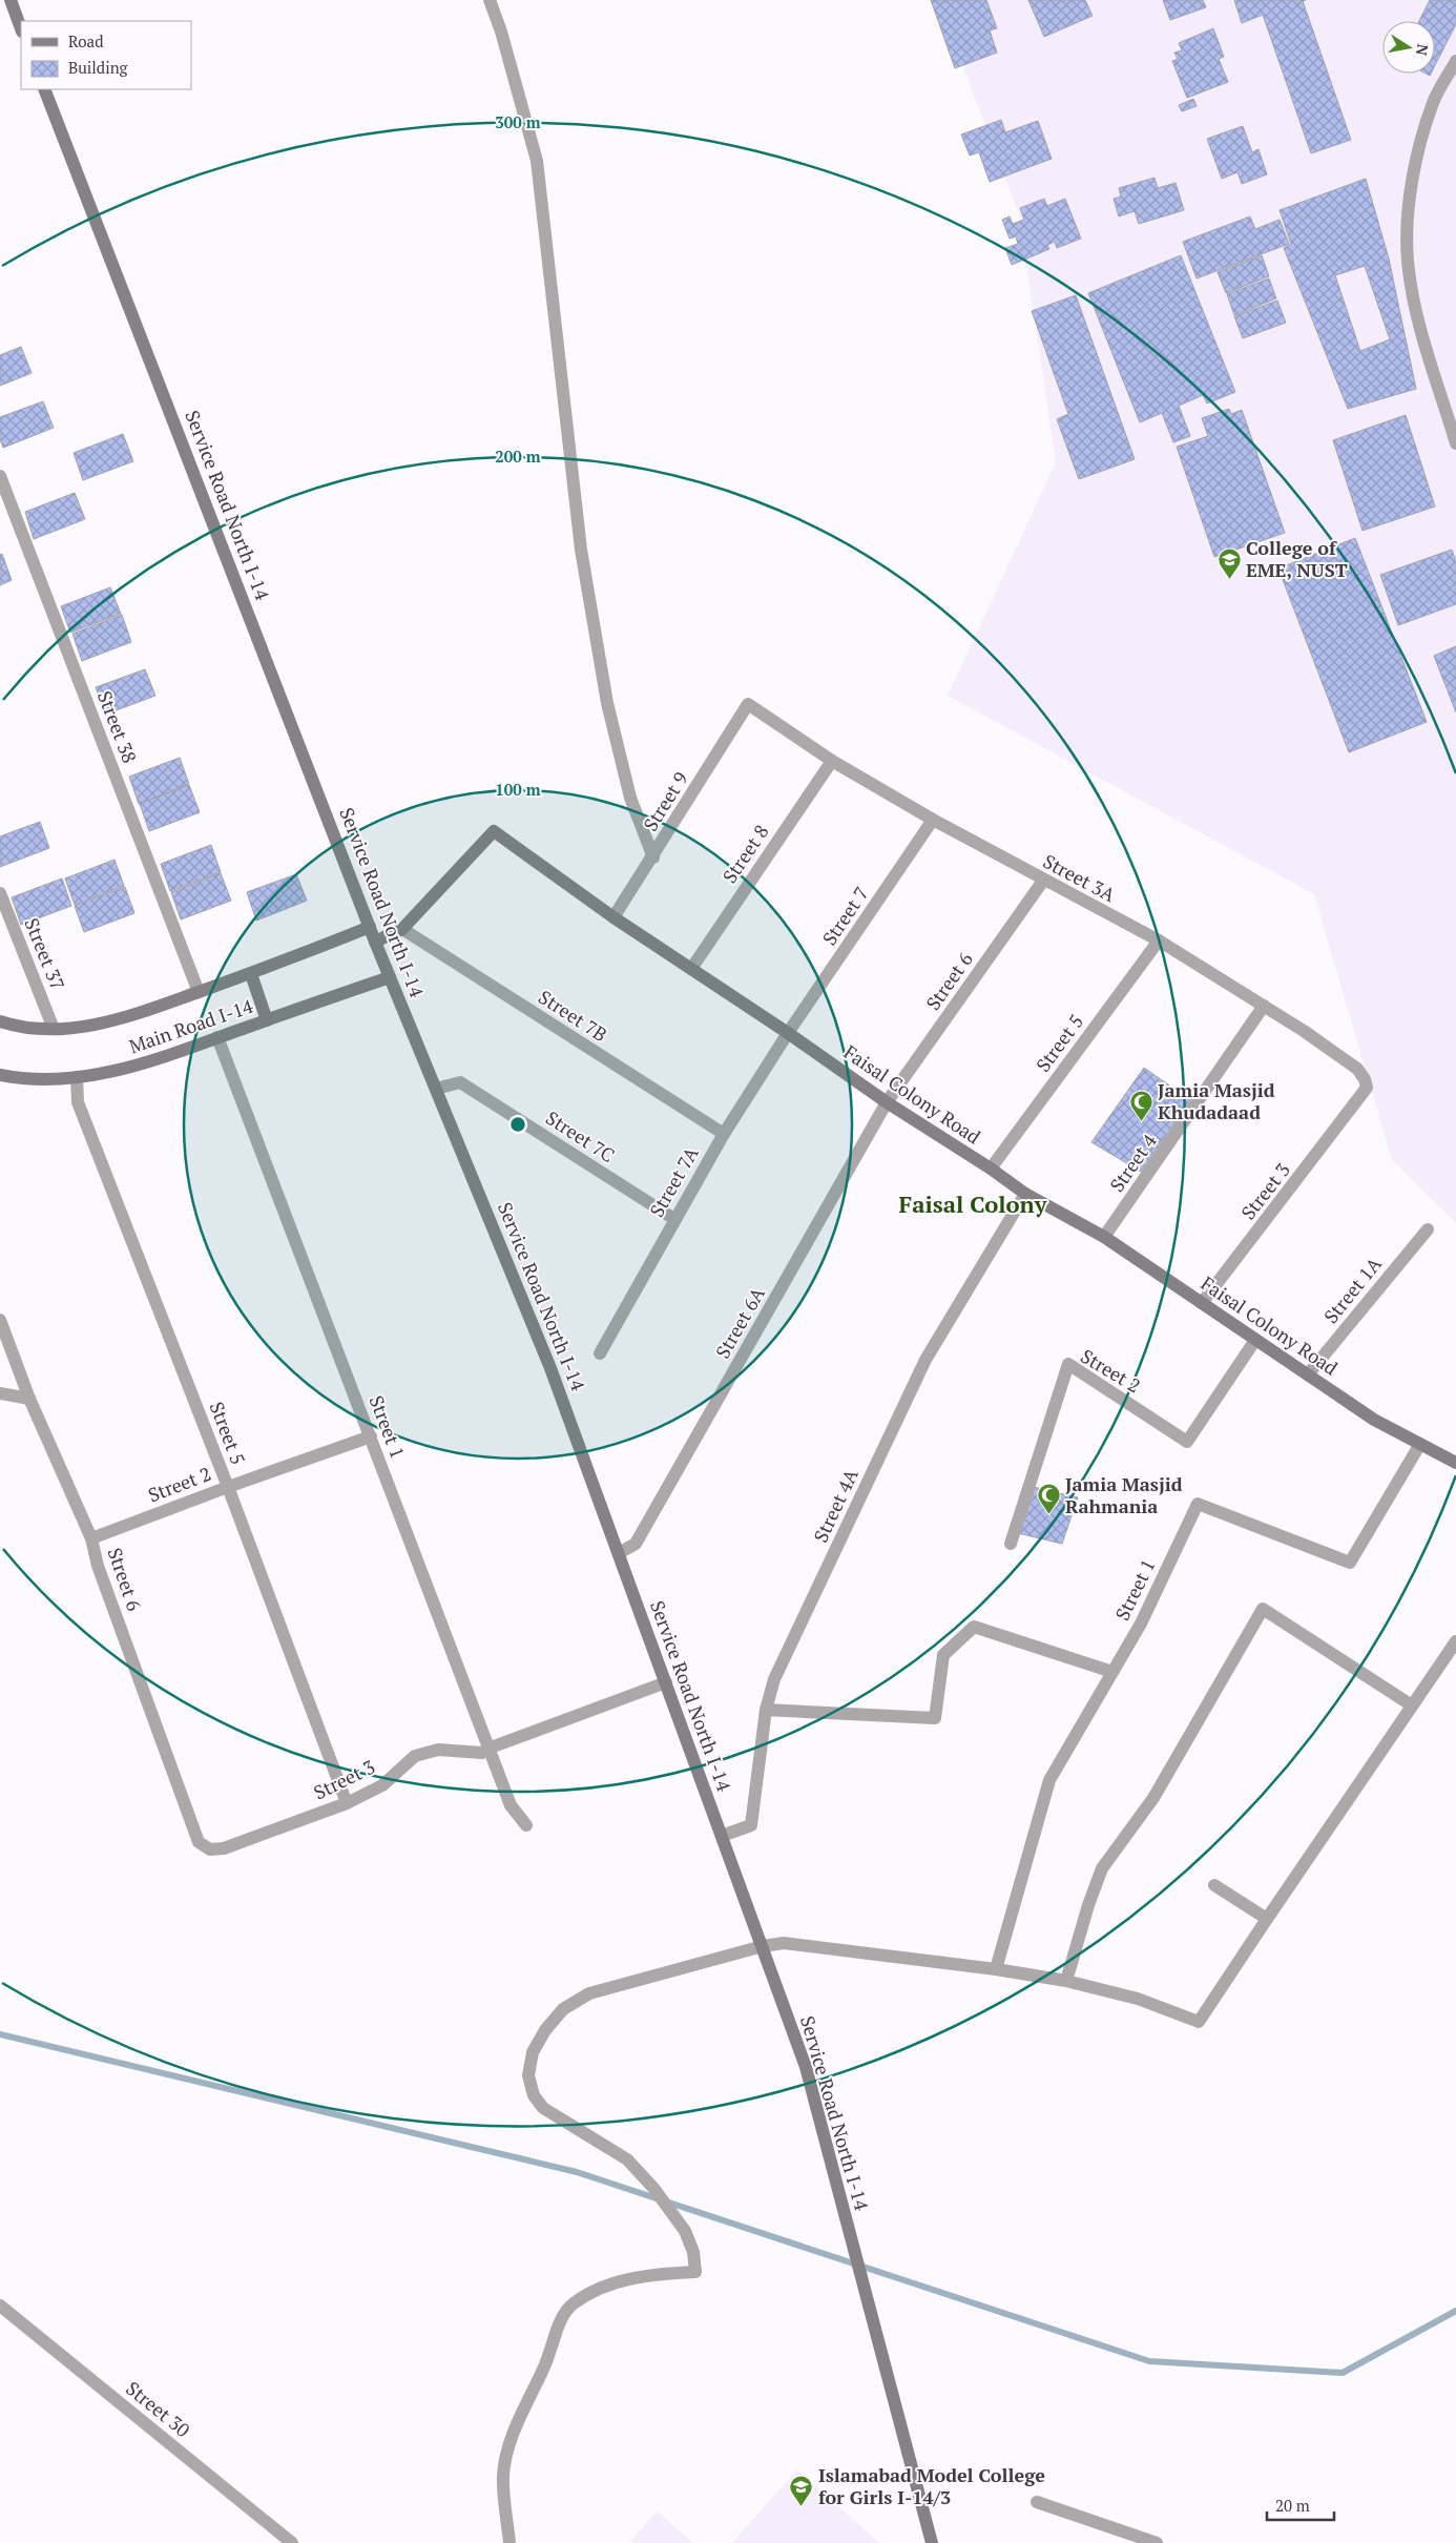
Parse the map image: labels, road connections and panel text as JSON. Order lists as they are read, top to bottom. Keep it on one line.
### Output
{"streets":{"main road":["Service Road North I-14","Main Road I-14","Faisal Colony Road"],"street":["Street 38","Street 9","Street 8","Street 3A","Street 7","Street 37","Street 6","Street 7B","Street 5","Street 7C","Street 4","Street 7A","Street 3","Street 1A","Street 6A","Street 2","Street 1","Street 4A","Street 30"]},"crossings":[["Service Road North I-14","Main Road I-14"],["Service Road North I-14","Faisal Colony Road"],["Service Road North I-14","Street 7C"],["Service Road North I-14","Street 3"],["Service Road North I-14","Street 6A"],["Service Road North I-14","Street 4A"],["Street 38","Main Road I-14"],["Street 9","Street 3A"],["Street 9","Faisal Colony Road"],["Street 8","Street 3A"],["Street 8","Faisal Colony Road"],["Street 3A","Street 7"],["Street 3A","Street 6"],["Street 3A","Street 5"],["Street 3A","Street 4"],["Street 3A","Street 3"],["Street 7","Faisal Colony Road"],["Street 7","Street 7A"],["Street 37","Main Road I-14"],["Street 6","Faisal Colony Road"],["Street 6","Street 3"],["Street 6","Street 6A"],["Street 6","Street 2"],["Street 7B","Faisal Colony Road"],["Street 7B","Street 7A"],["Main Road I-14","Street 5"],["Main Road I-14","Street 1"],["Street 5","Faisal Colony Road"],["Street 5","Street 3"],["Street 5","Street 2"],["Faisal Colony Road","Street 4"],["Faisal Colony Road","Street 7A"],["Faisal Colony Road","Street 3"],["Faisal Colony Road","Street 1A"],["Faisal Colony Road","Street 6A"],["Faisal Colony Road","Street 2"],["Faisal Colony Road","Street 1"],["Faisal Colony Road","Street 4A"],["Street 7C","Street 7A"],["Street 3","Street 1"],["Street 2","Street 1"]],"districts":["Faisal Colony"],"places":{"school or university":["College of EME, NUST","Islamabad Model College for Girls I-14/3"],"mosque":["Jamia Masjid Khudadaad","Jamia Masjid Rahmania"]},"legend":["Road","Building"],"scale_bar":"20 m","north":"right","rings":["300 m","200 m","100 m"]}
